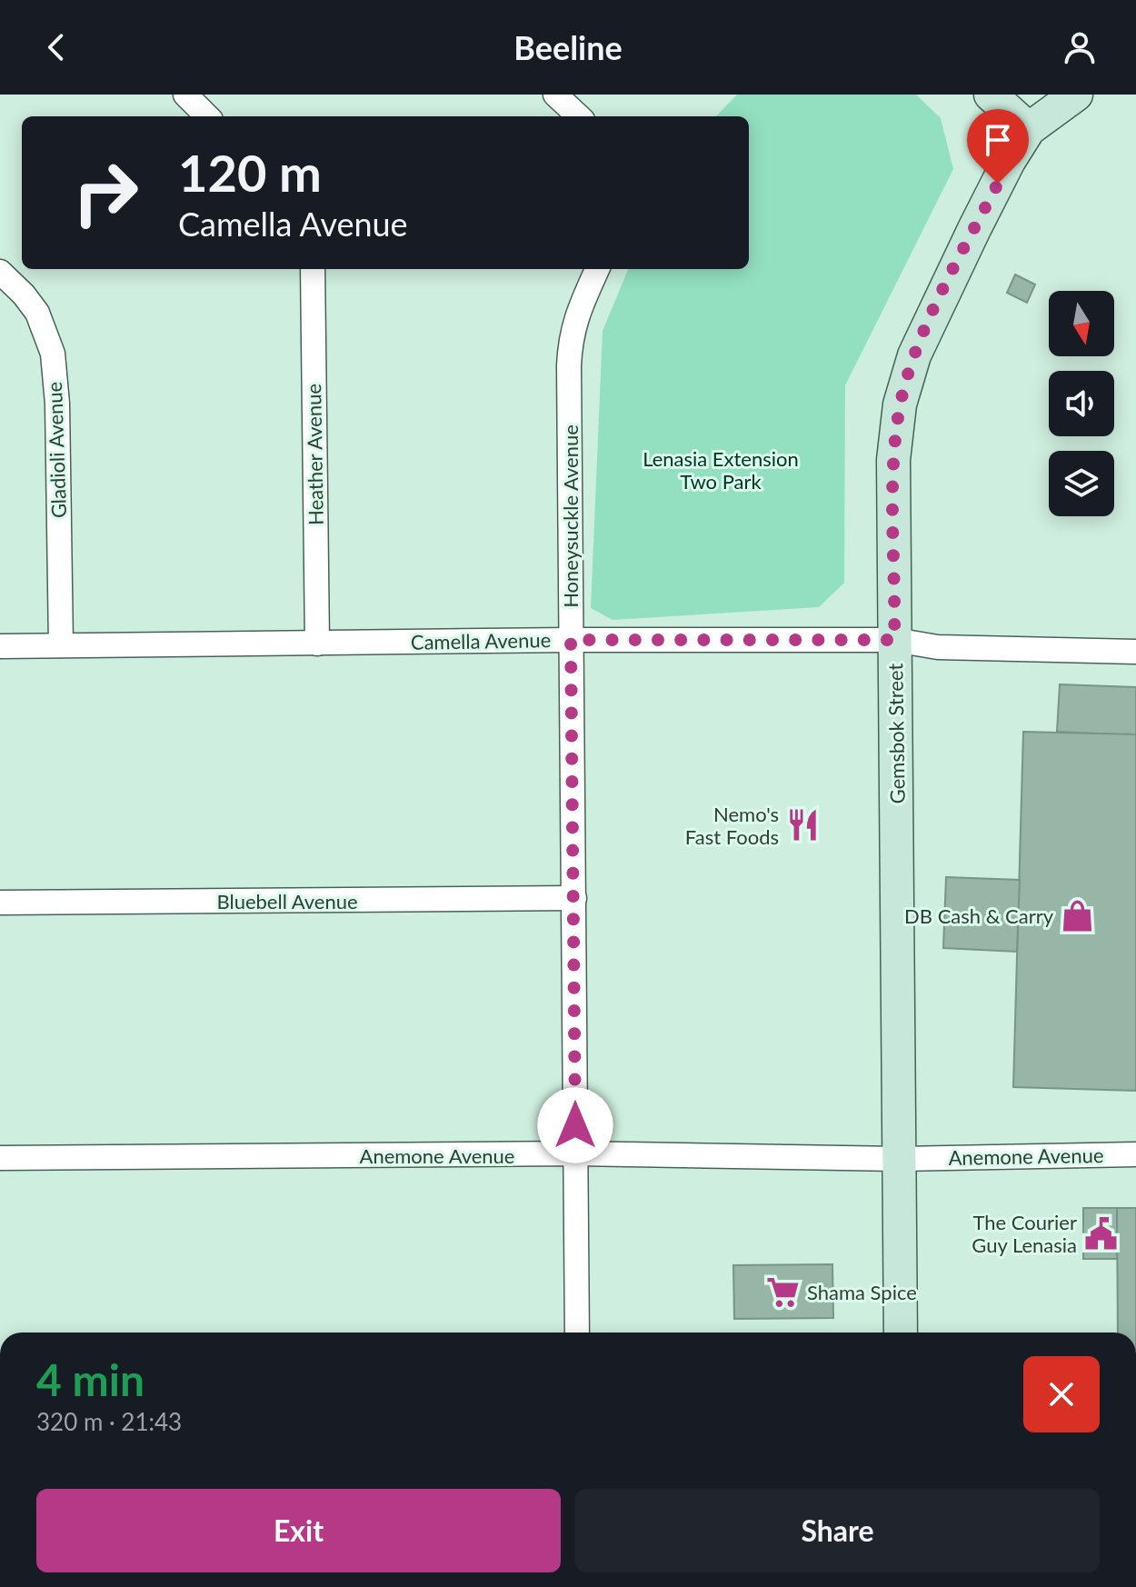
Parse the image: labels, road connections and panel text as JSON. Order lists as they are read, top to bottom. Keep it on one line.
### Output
{"streets":{"street":["Gladioli Avenue","Heather Avenue","Honeysuckle Avenue","Camella Avenue","Gemsbok Street","Bluebell Avenue","Anemone Avenue"]},"crossings":[["Gladioli Avenue","Camella Avenue"],["Heather Avenue","Camella Avenue"],["Honeysuckle Avenue","Camella Avenue"],["Honeysuckle Avenue","Bluebell Avenue"],["Honeysuckle Avenue","Anemone Avenue"],["Camella Avenue","Gemsbok Street"],["Gemsbok Street","Anemone Avenue"]],"parks":["Lenasia Extension Two Park"],"places":{"restaurant":["Nemo's Fast Foods"],"shop":["DB Cash & Carry"],"public building":["The Courier Guy Lenasia"],"supermarket":["Shama Spice"]},"north":"bottom","page":{"header":"Beeline","turn":["120 m","Camella Avenue"],"heading":["4 min","320 m · 21:43"],"buttons":["Exit","Share"]}}
